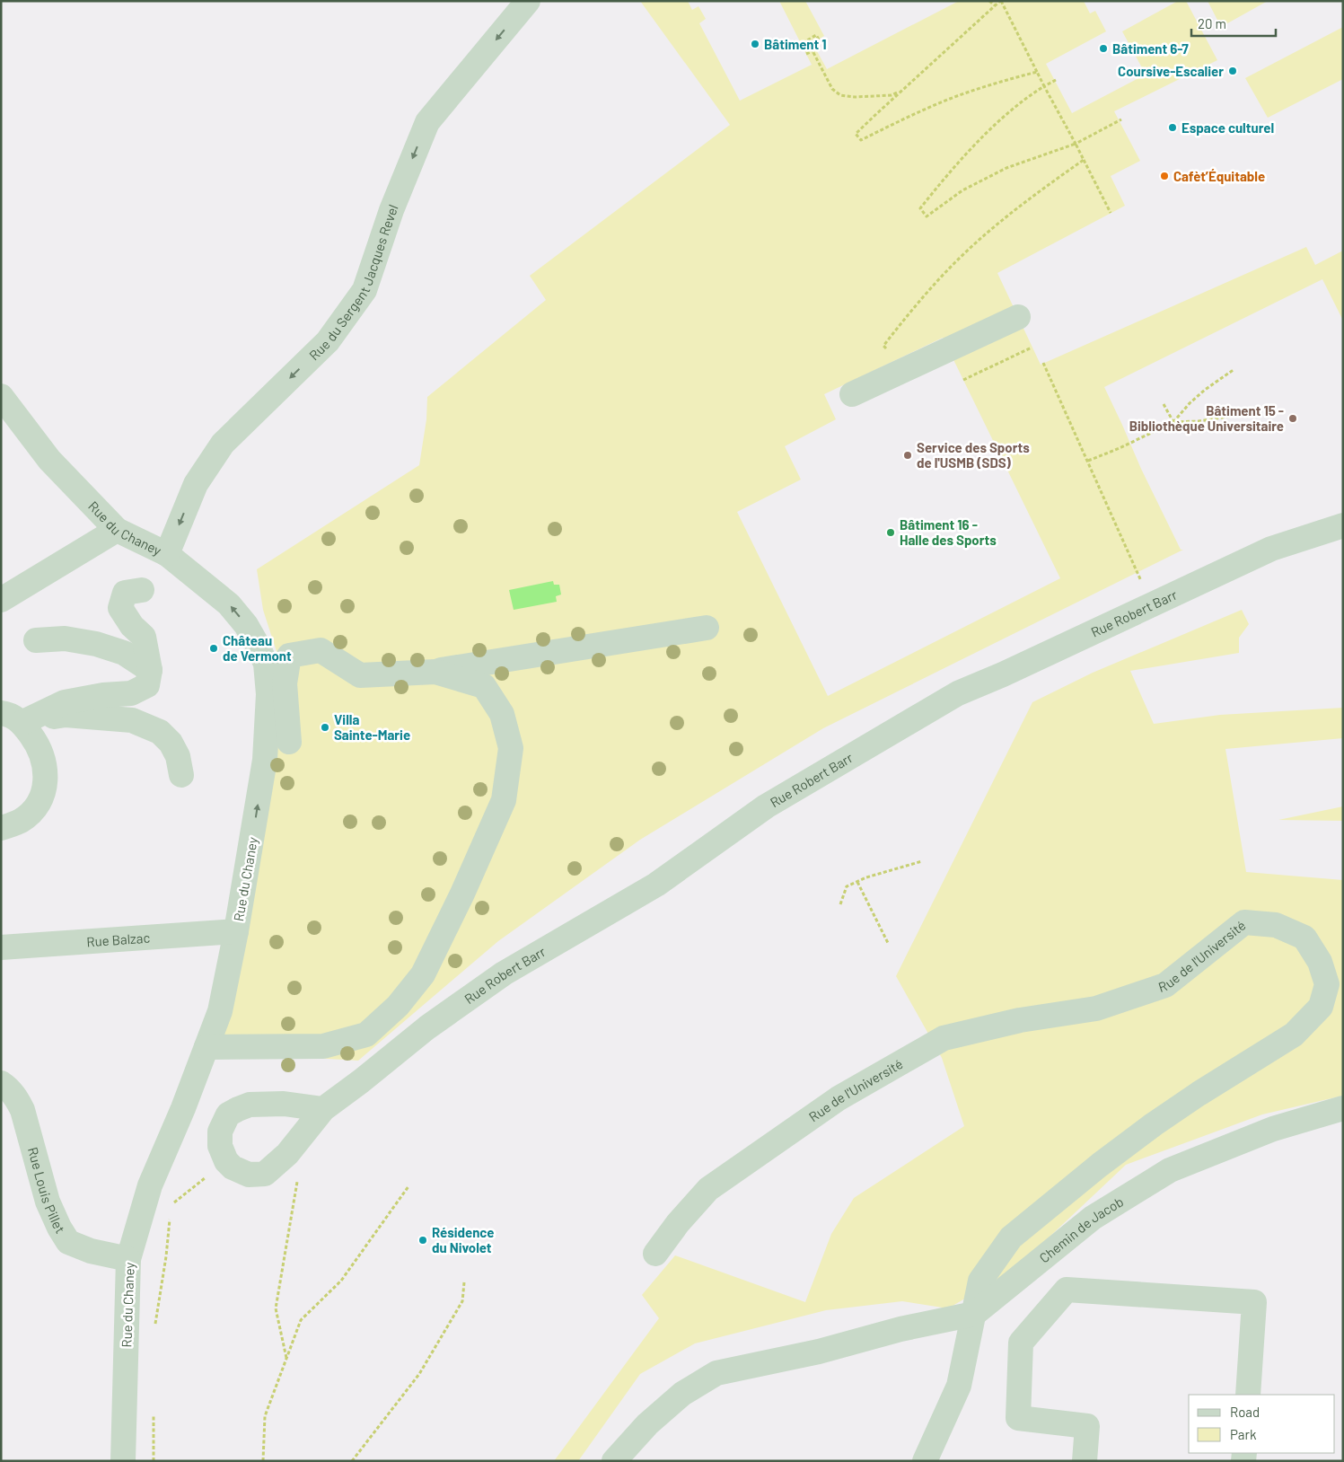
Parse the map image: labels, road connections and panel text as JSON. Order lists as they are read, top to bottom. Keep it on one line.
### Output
{"streets":{"street":["Rue du Sergent Jacques Revel","Rue du Chaney","Rue Robert Barr","Rue Balzac","Rue de l'Université","Rue Louis Pillet","Chemin de Jacob"]},"crossings":[["Rue du Sergent Jacques Revel","Rue du Chaney"],["Rue du Chaney","Rue Balzac"],["Rue du Chaney","Rue Louis Pillet"],["Rue de l'Université","Chemin de Jacob"]],"one_way":["Rue du Sergent Jacques Revel"],"places":["Bâtiment 1","Bâtiment 6-7","Coursive-Escalier","Espace culturel","Cafèt’Équitable","Bâtiment 15 - Bibliothèque Universitaire","Service des Sports de l'USMB (SDS)","Bâtiment 16 - Halle des Sports","Château de Vermont","Villa Sainte-Marie","Résidence du Nivolet"],"legend":["Road","Park"],"scale_bar":"20 m"}
